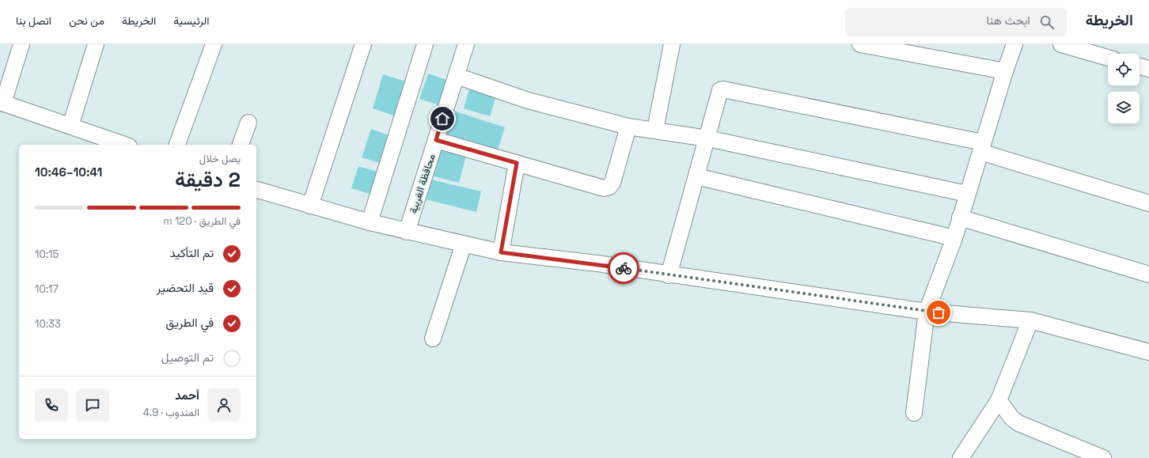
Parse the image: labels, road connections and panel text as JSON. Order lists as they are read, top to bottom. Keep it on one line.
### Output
{"streets":{"street":["محافظة الغربية"]},"page":{"header":"الخريطة","search":"ابحث هنا","nav":["الرئيسية","الخريطة","من نحن","اتصل بنا"],"heading":["2 دقيقة","يصل خلال","10:41–10:46"],"panel":["أحمد","المندوب · 4.9"],"bar":"في الطريق · 120 m","list":[["تم التأكيد","10:15"],["قيد التحضير","10:17"],["في الطريق","10:33"],"تم التوصيل"]}}
